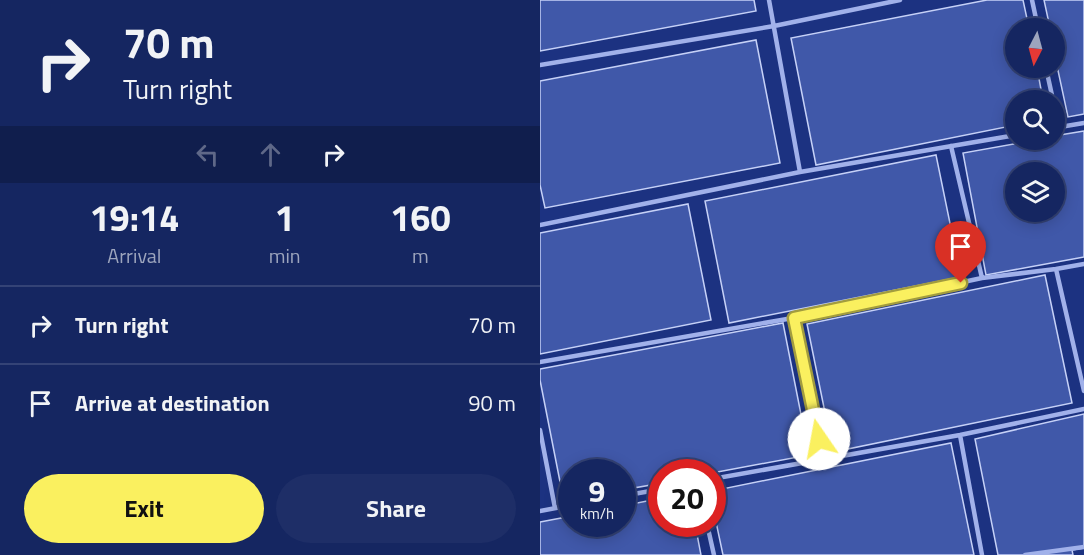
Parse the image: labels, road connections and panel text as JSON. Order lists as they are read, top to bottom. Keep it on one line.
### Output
{"north":"bottom","page":{"turn":["70 m","Turn right"],"eta":["19:14","Arrival","1","min","160","m"],"list":[{"name":"Turn right","value":"70 m"},{"name":"Arrive at destination","value":"90 m"}],"speed":"9 km/h","limit":"20","buttons":["Exit","Share"]}}
